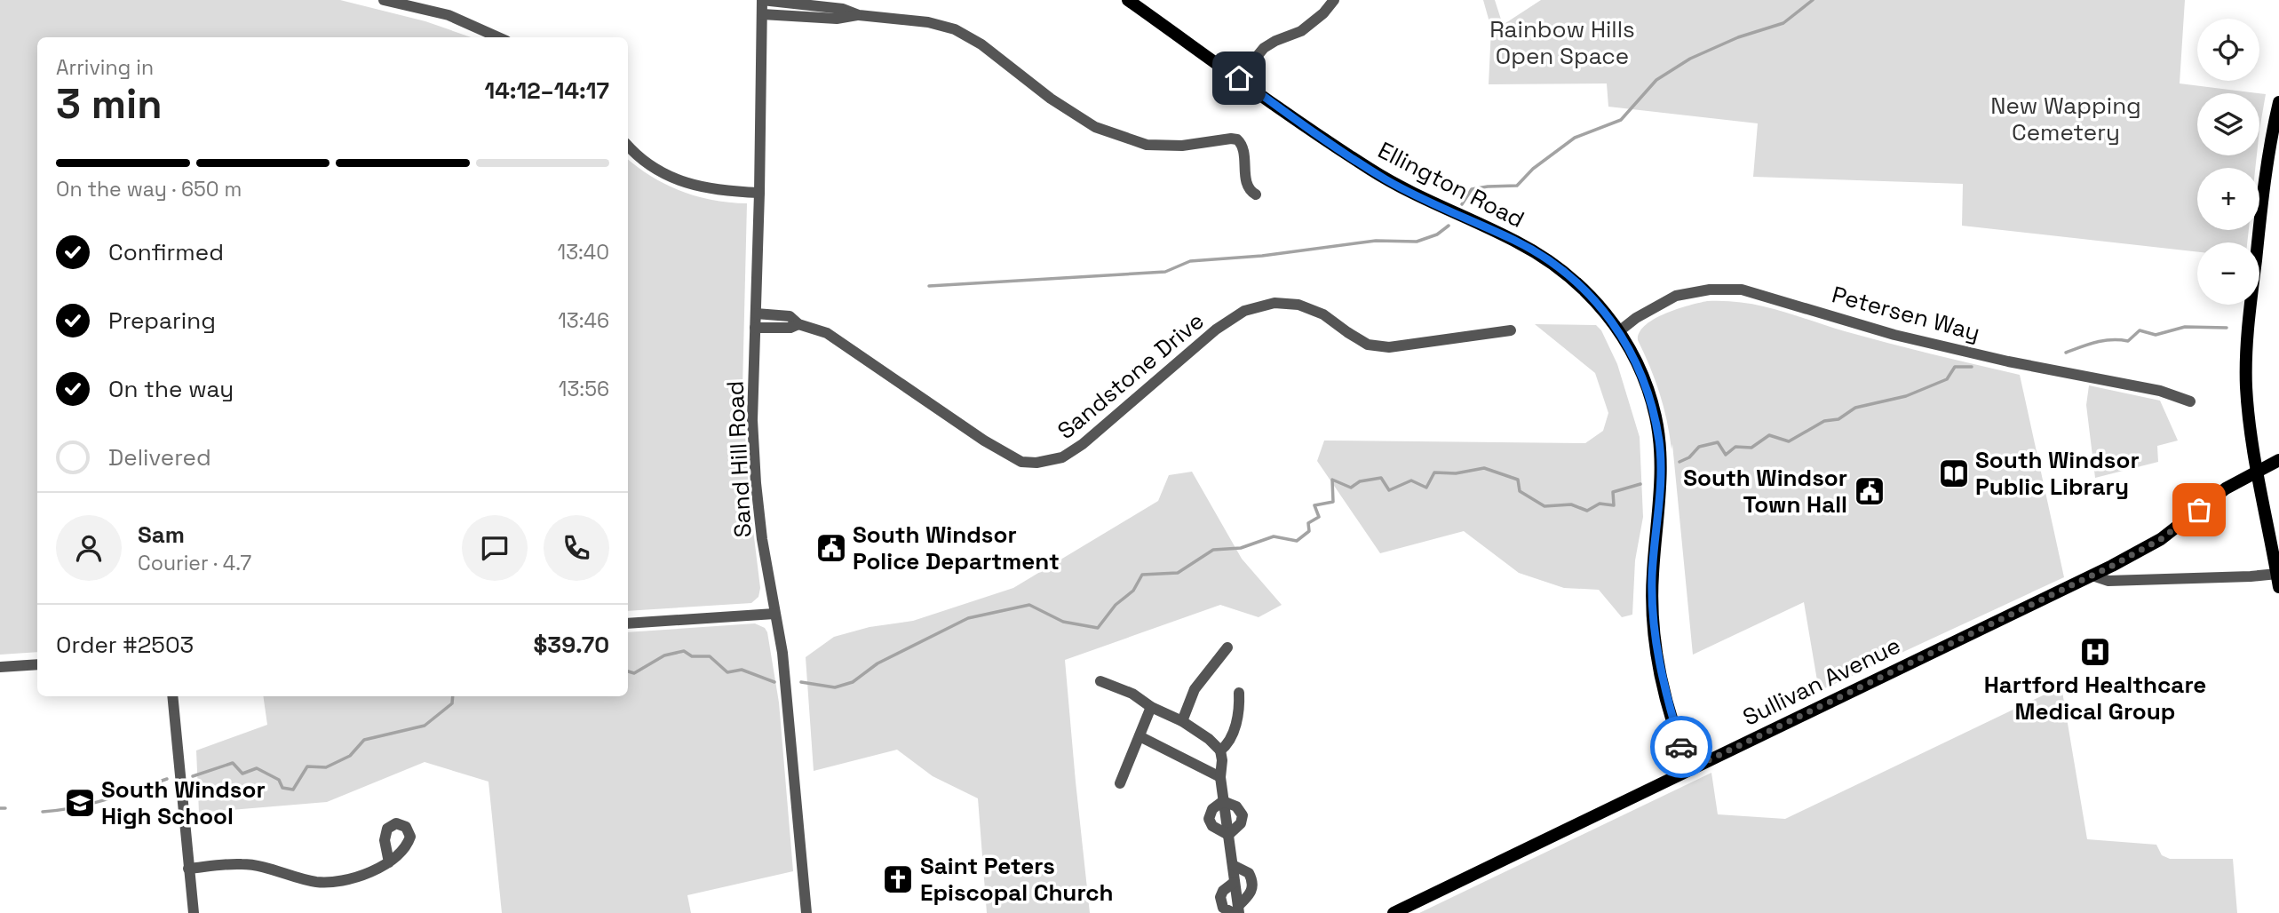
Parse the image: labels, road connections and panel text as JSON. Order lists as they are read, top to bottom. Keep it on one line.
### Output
{"streets":{"main road":["Ellington Road","Sullivan Avenue"],"street":["Petersen Way","Sandstone Drive","Sand Hill Road"]},"crossings":[["Ellington Road","Petersen Way"],["Ellington Road","Sullivan Avenue"],["Sandstone Drive","Sand Hill Road"]],"parks":["Rainbow Hills Open Space","New Wapping Cemetery"],"places":{"library":["South Windsor Public Library"],"public building":["South Windsor Town Hall","South Windsor Police Department"],"hospital":["Hartford Healthcare Medical Group"],"school or university":["South Windsor High School"],"church":["Saint Peters Episcopal Church"]},"page":{"map_buttons":["+","−"],"heading":["3 min","Arriving in","14:12–14:17"],"panel":["Sam","Courier · 4.7","Order #2503","$39.70"],"bar":"On the way · 650 m","list":[["Confirmed","13:40"],["Preparing","13:46"],["On the way","13:56"],"Delivered"]}}
